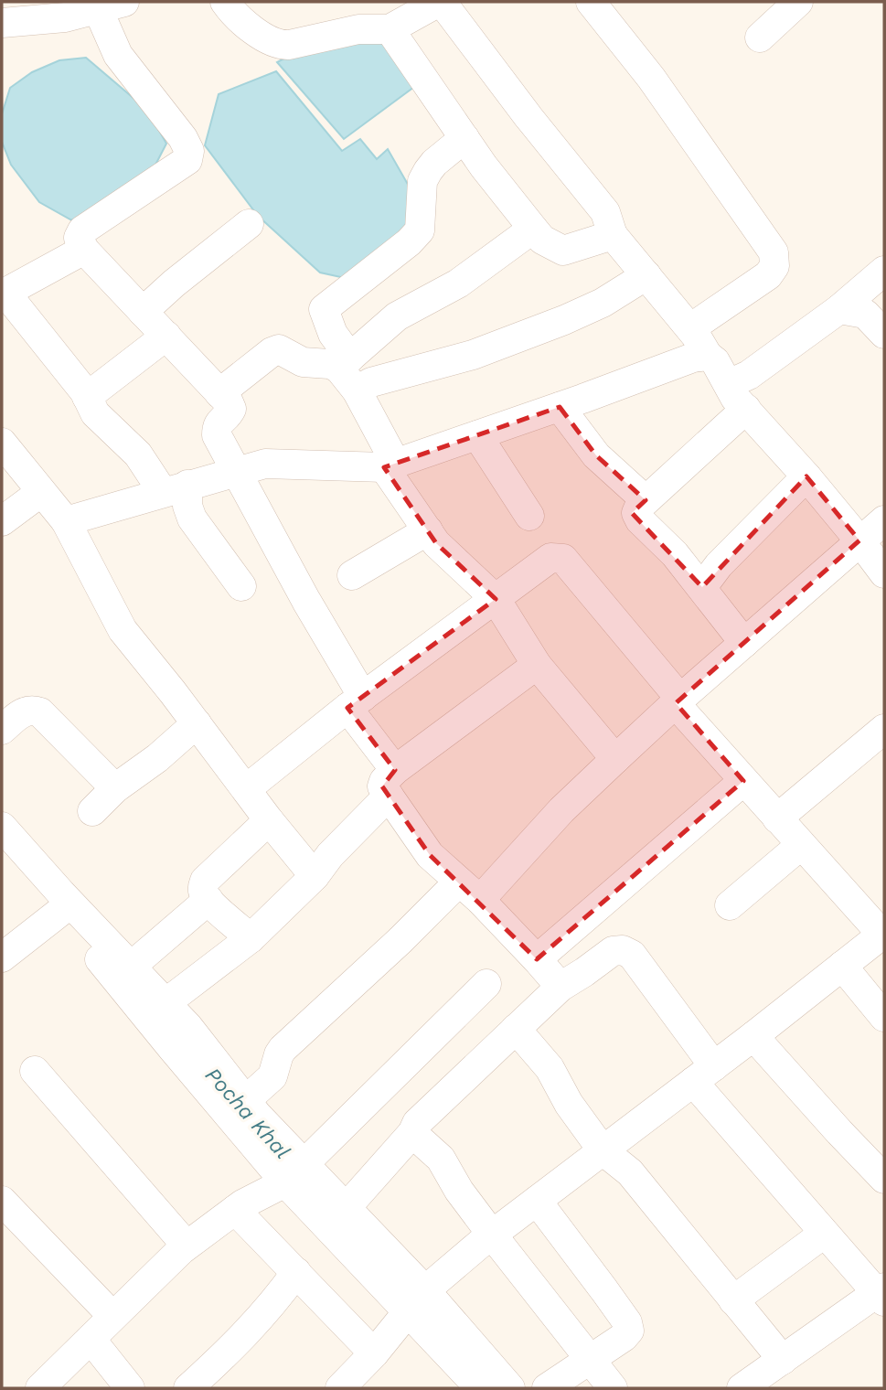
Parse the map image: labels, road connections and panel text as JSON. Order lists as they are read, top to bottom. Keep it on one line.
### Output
{"water":["Pocha Khal"]}
